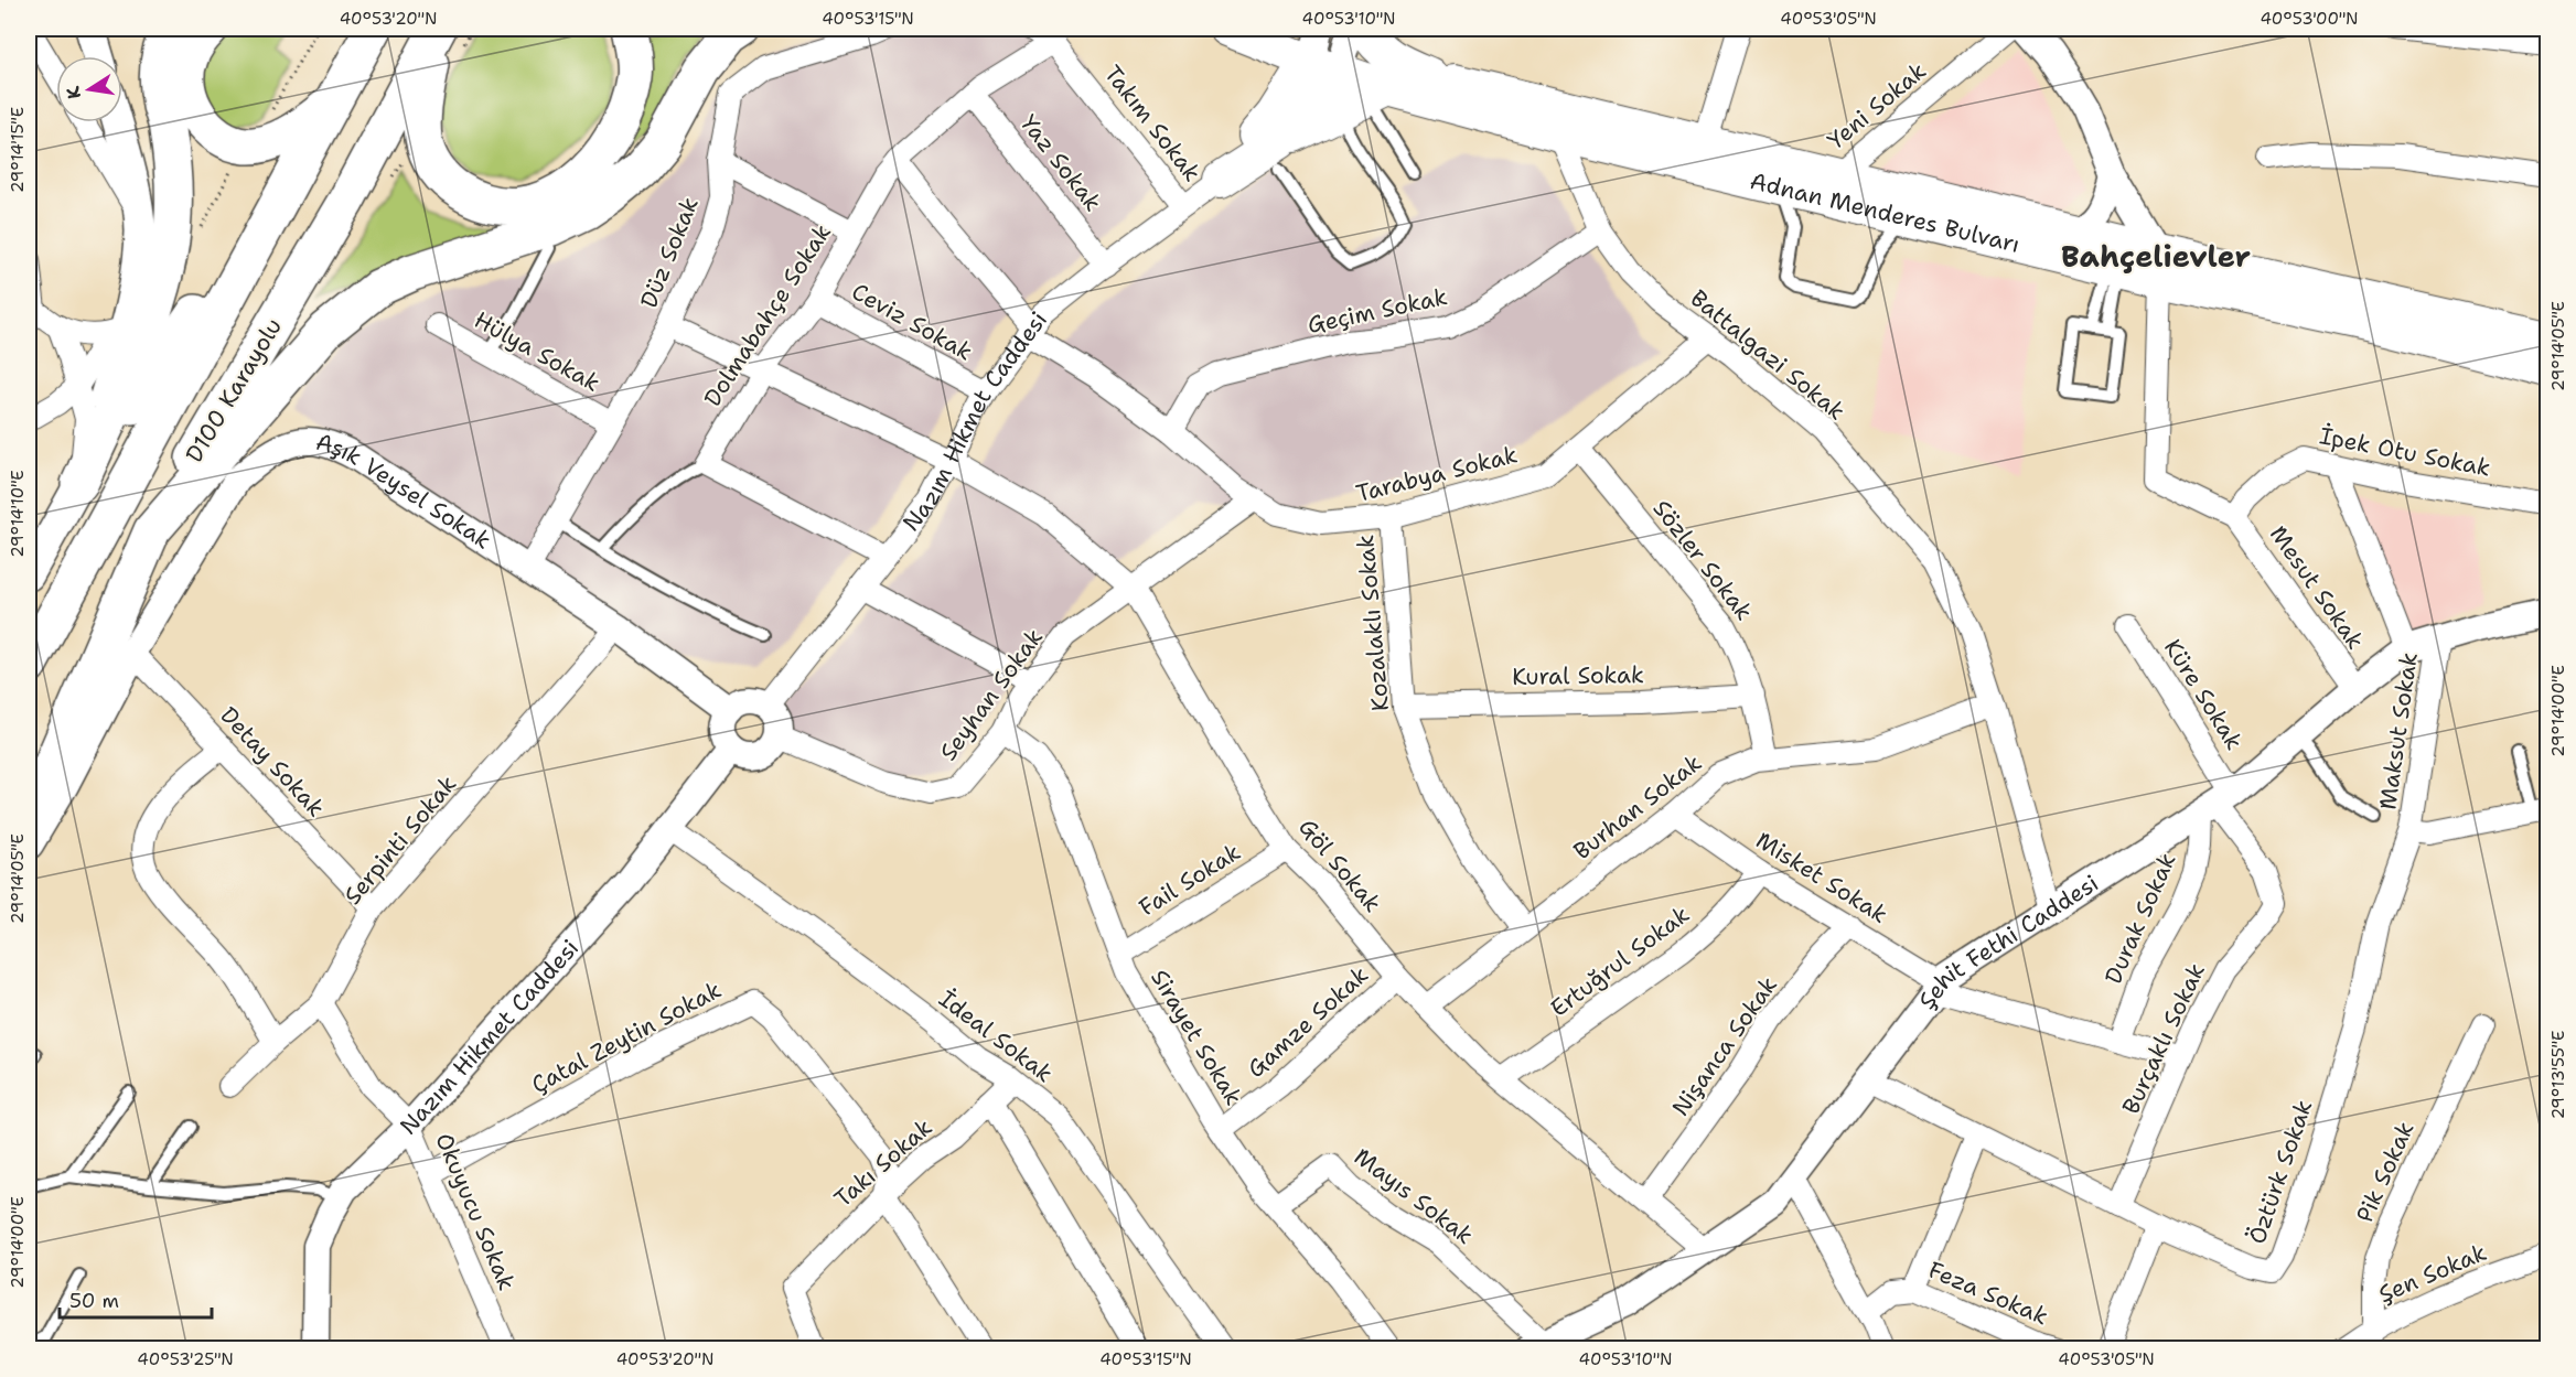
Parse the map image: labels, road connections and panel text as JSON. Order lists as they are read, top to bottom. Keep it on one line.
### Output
{"streets":{"highway":["D100 Karayolu"],"main road":["Adnan Menderes Bulvarı"],"street":["Yeni Sokak","Takım Sokak","Yaz Sokak","Düz Sokak","Geçim Sokak","Dolmabahçe Sokak","Ceviz Sokak","Hülya Sokak","Battalgazi Sokak","Nazım Hikmet Caddesi","İpek Otu Sokak","Tarabya Sokak","Aşık Veysel Sokak","Sözler Sokak","Mesut Sokak","Kozalaklı Sokak","Kural Sokak","Seyhan Sokak","Küre Sokak","Maksut Sokak","Detay Sokak","Burhan Sokak","Serpinti Sokak","Göl Sokak","Misket Sokak","Fail Sokak","Durak Sokak","Şehit Fethi Caddesi","Ertuğrul Sokak","Gamze Sokak","İdeal Sokak","Çatal Zeytin Sokak","Sirayet Sokak","Burçaklı Sokak","Nişanca Sokak","Takı Sokak","Öztürk Sokak","Pik Sokak","Mayıs Sokak","Okuyucu Sokak","Şen Sokak","Feza Sokak"]},"crossings":[["Yeni Sokak","Adnan Menderes Bulvarı"],["Takım Sokak","Dolmabahçe Sokak"],["Takım Sokak","Nazım Hikmet Caddesi"],["Yaz Sokak","Dolmabahçe Sokak"],["Yaz Sokak","Nazım Hikmet Caddesi"],["Adnan Menderes Bulvarı","Battalgazi Sokak"],["Düz Sokak","Hülya Sokak"],["Düz Sokak","Aşık Veysel Sokak"],["Düz Sokak","Göl Sokak"],["Geçim Sokak","Battalgazi Sokak"],["Geçim Sokak","Tarabya Sokak"],["Dolmabahçe Sokak","Ceviz Sokak"],["Dolmabahçe Sokak","Tarabya Sokak"],["Dolmabahçe Sokak","Göl Sokak"],["Ceviz Sokak","Nazım Hikmet Caddesi"],["Battalgazi Sokak","Tarabya Sokak"],["Battalgazi Sokak","Burhan Sokak"],["Battalgazi Sokak","Şehit Fethi Caddesi"],["Nazım Hikmet Caddesi","Tarabya Sokak"],["Nazım Hikmet Caddesi","Aşık Veysel Sokak"],["Nazım Hikmet Caddesi","Seyhan Sokak"],["Nazım Hikmet Caddesi","Göl Sokak"],["Nazım Hikmet Caddesi","İdeal Sokak"],["Nazım Hikmet Caddesi","Okuyucu Sokak"],["İpek Otu Sokak","Mesut Sokak"],["Tarabya Sokak","Sözler Sokak"],["Tarabya Sokak","Kozalaklı Sokak"],["Tarabya Sokak","Seyhan Sokak"],["Aşık Veysel Sokak","Seyhan Sokak"],["Aşık Veysel Sokak","Detay Sokak"],["Aşık Veysel Sokak","Serpinti Sokak"],["Sözler Sokak","Kural Sokak"],["Sözler Sokak","Burhan Sokak"],["Mesut Sokak","Şehit Fethi Caddesi"],["Kozalaklı Sokak","Kural Sokak"],["Kozalaklı Sokak","Burhan Sokak"],["Seyhan Sokak","Göl Sokak"],["Seyhan Sokak","Sirayet Sokak"],["Küre Sokak","Durak Sokak"],["Küre Sokak","Şehit Fethi Caddesi"],["Küre Sokak","Burçaklı Sokak"],["Maksut Sokak","Şehit Fethi Caddesi"],["Maksut Sokak","Öztürk Sokak"],["Detay Sokak","Serpinti Sokak"],["Burhan Sokak","Göl Sokak"],["Burhan Sokak","Misket Sokak"],["Serpinti Sokak","Okuyucu Sokak"],["Göl Sokak","Fail Sokak"],["Göl Sokak","Şehit Fethi Caddesi"],["Göl Sokak","Ertuğrul Sokak"],["Göl Sokak","Gamze Sokak"],["Göl Sokak","Nişanca Sokak"],["Misket Sokak","Durak Sokak"],["Misket Sokak","Şehit Fethi Caddesi"],["Misket Sokak","Ertuğrul Sokak"],["Misket Sokak","Burçaklı Sokak"],["Misket Sokak","Nişanca Sokak"],["Fail Sokak","Sirayet Sokak"],["Durak Sokak","Şehit Fethi Caddesi"],["Durak Sokak","Burçaklı Sokak"],["Şehit Fethi Caddesi","Burçaklı Sokak"],["Şehit Fethi Caddesi","Öztürk Sokak"],["Şehit Fethi Caddesi","Mayıs Sokak"],["Gamze Sokak","Sirayet Sokak"],["İdeal Sokak","Takı Sokak"],["Çatal Zeytin Sokak","Takı Sokak"],["Çatal Zeytin Sokak","Okuyucu Sokak"],["Sirayet Sokak","Mayıs Sokak"],["Burçaklı Sokak","Öztürk Sokak"],["Pik Sokak","Şen Sokak"]],"districts":["Bahçelievler"],"scale_bar":"50 m","north":"left","coordinates":["40°53'20\"N","40°53'15\"N","40°53'10\"N","40°53'05\"N","40°53'00\"N","29°14'15\"E","29°14'05\"E","29°14'10\"E","29°14'00\"E","29°13'55\"E","40°53'25\"N"]}
